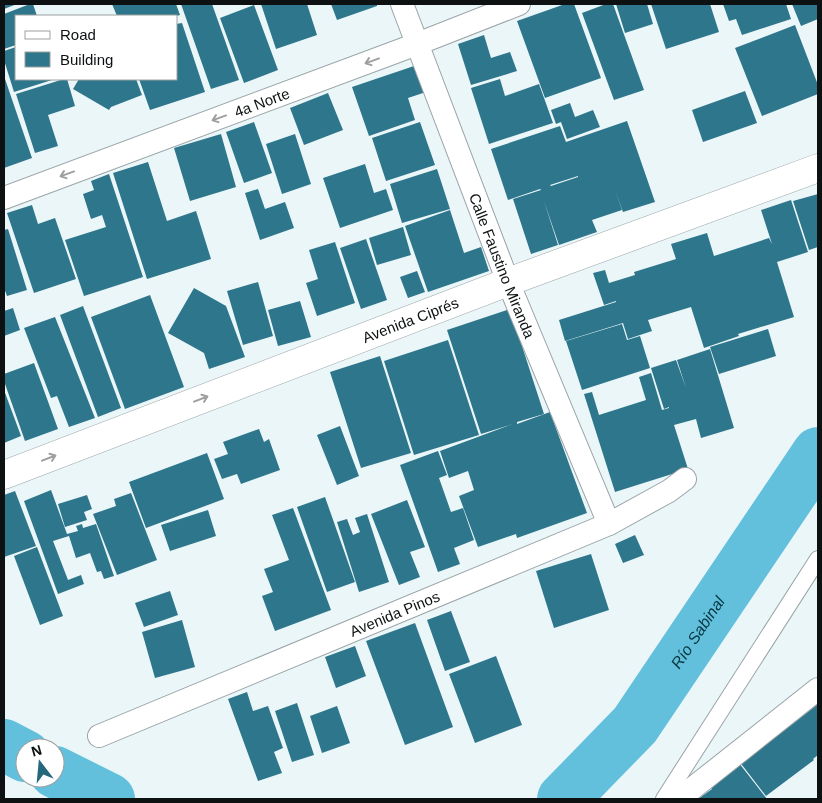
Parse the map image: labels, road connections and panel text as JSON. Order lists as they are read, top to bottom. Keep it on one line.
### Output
{"streets":{"street":["4a Norte","Calle Faustino Miranda","Avenida Ciprés","Avenida Pinos"]},"crossings":[["4a Norte","Calle Faustino Miranda"],["Calle Faustino Miranda","Avenida Ciprés"],["Calle Faustino Miranda","Avenida Pinos"]],"one_way":["4a Norte","Avenida Ciprés"],"water":["Río Sabinal"],"legend":["Road","Building"],"north":"top"}
